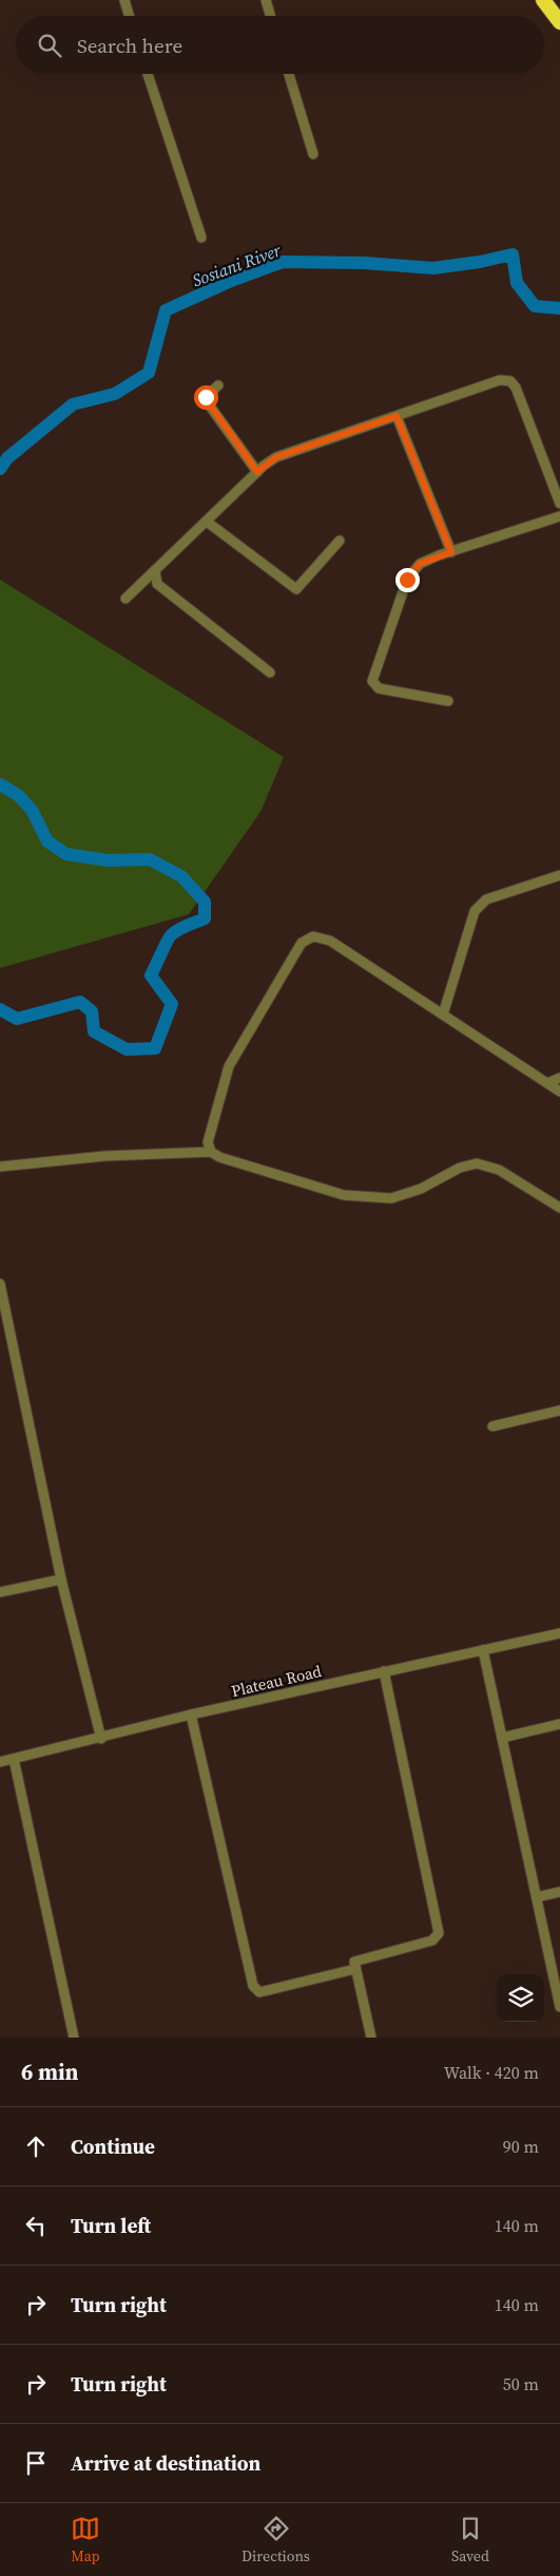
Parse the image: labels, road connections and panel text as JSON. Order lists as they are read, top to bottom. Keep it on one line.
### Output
{"streets":{"street":["Plateau Road"]},"water":["Sosiani River"],"page":{"search":"Search here","heading":["6 min","Walk · 420 m"],"list":[["Continue","90 m"],["Turn left","140 m"],["Turn right","140 m"],["Turn right","50 m"],"Arrive at destination"],"nav":["Map","Directions","Saved"]}}
